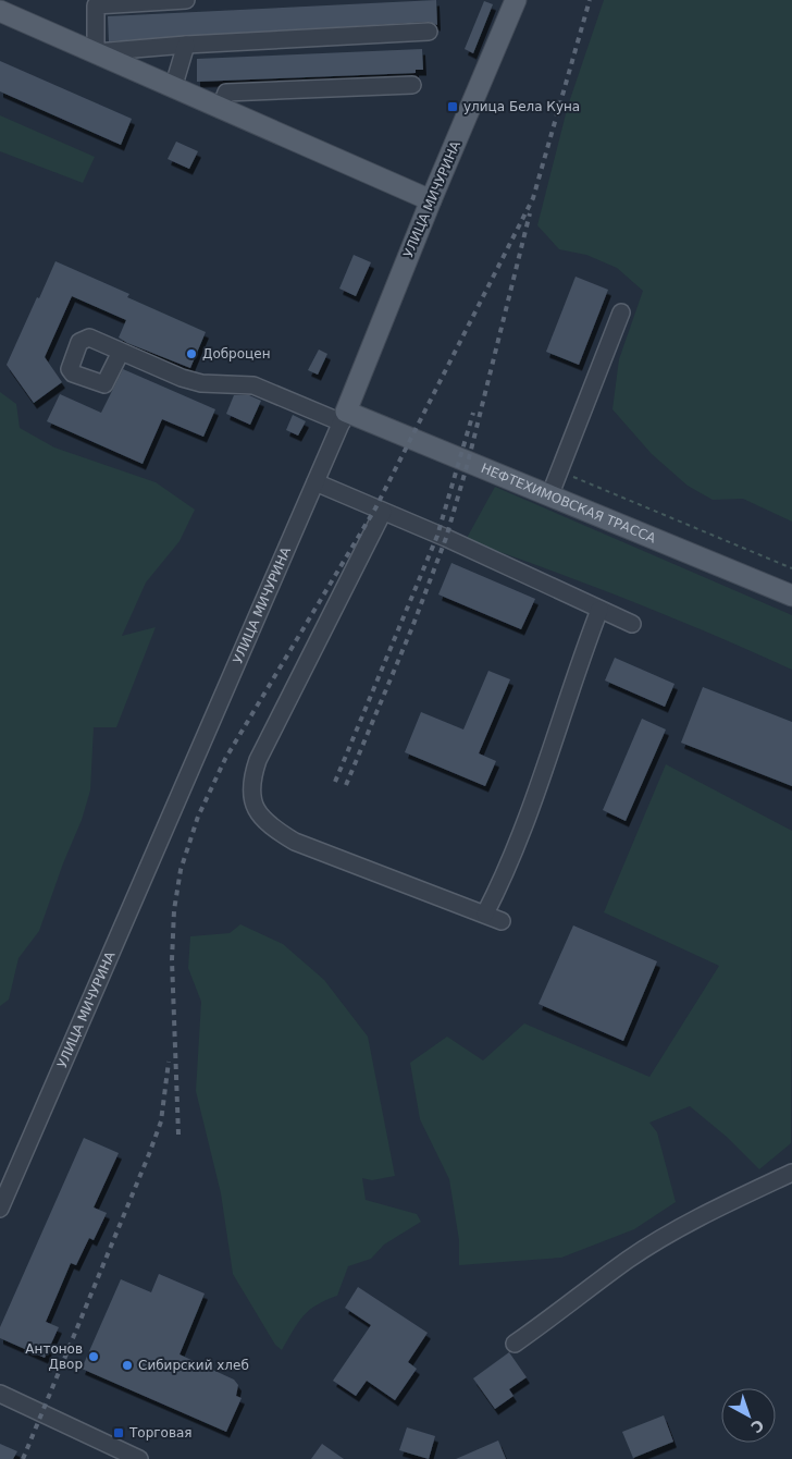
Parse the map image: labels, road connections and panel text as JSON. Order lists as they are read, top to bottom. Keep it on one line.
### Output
{"streets":{"main road":["УЛИЦА МИЧУРИНА","НЕФТЕХИМОВСКАЯ ТРАССА"]},"crossings":[["УЛИЦА МИЧУРИНА","НЕФТЕХИМОВСКАЯ ТРАССА"]],"places":{"transit":["улица Бела Куна","Торговая"],"other":["Доброцен","Антонов Двор","Сибирский хлеб"]},"north":"bottom right"}
